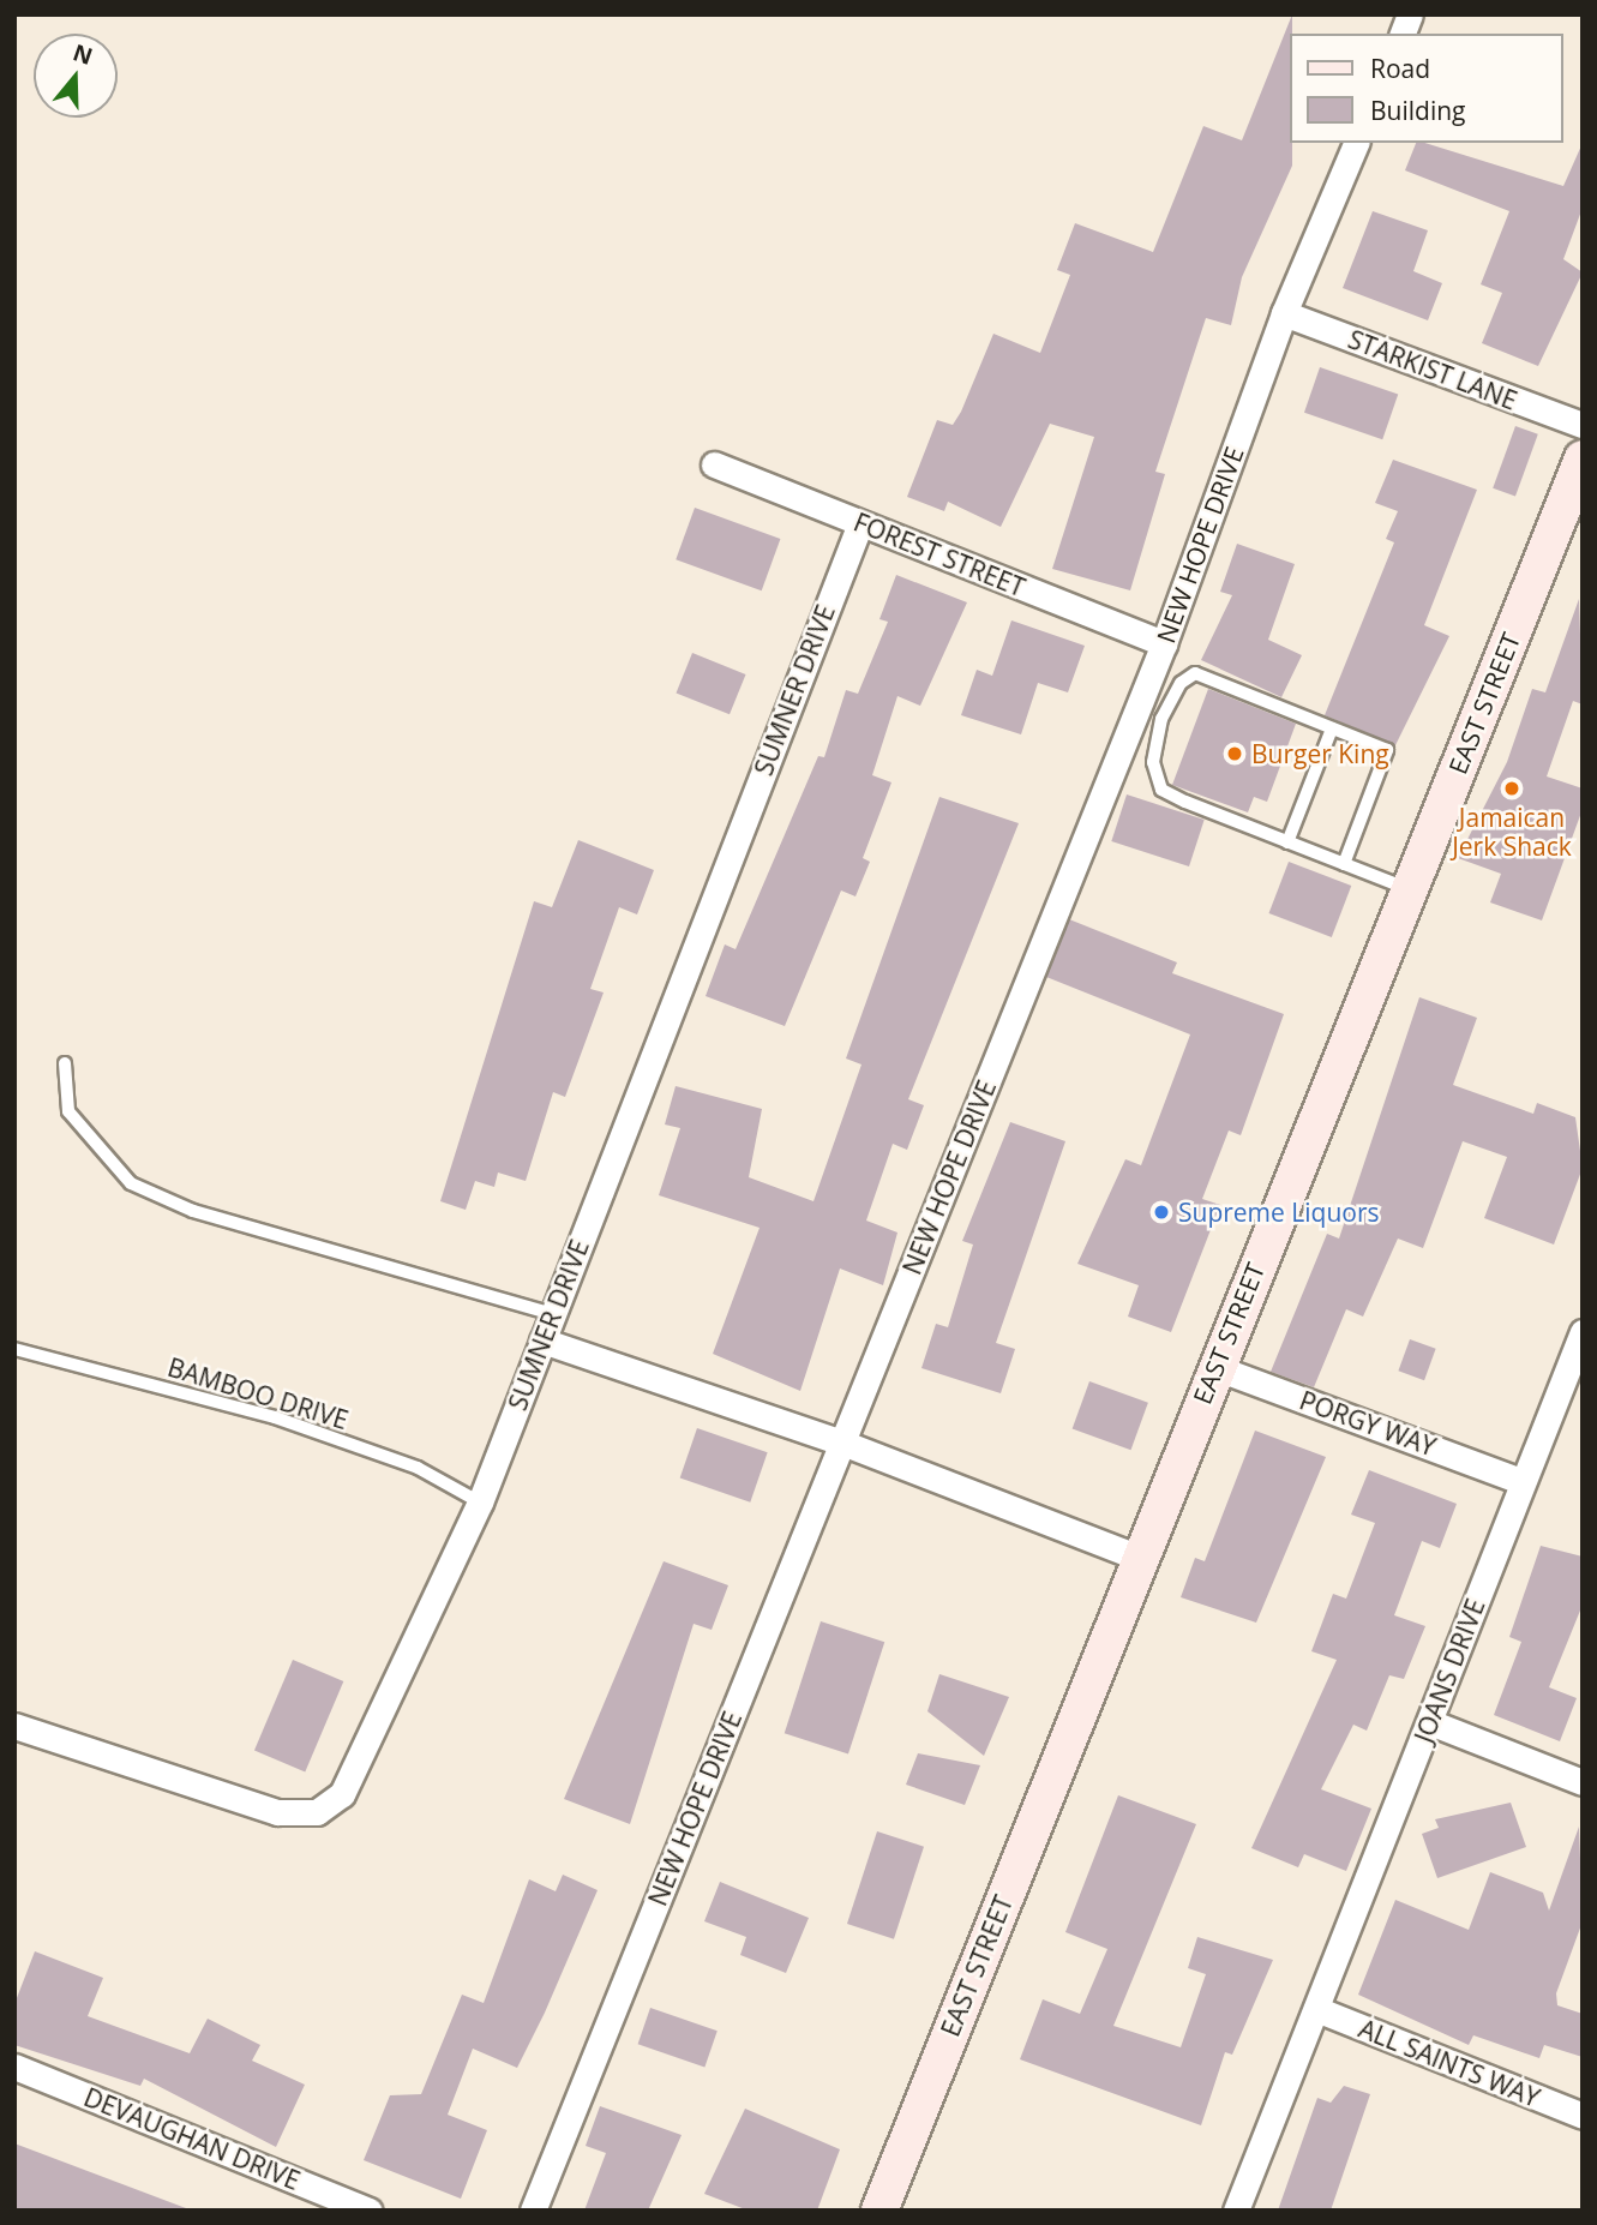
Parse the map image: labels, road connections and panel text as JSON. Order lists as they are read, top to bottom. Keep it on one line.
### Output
{"streets":{"main road":["EAST STREET"],"street":["STARKIST LANE","NEW HOPE DRIVE","FOREST STREET","SUMNER DRIVE","PORGY WAY","JOANS DRIVE","ALL SAINTS WAY","DEVAUGHAN DRIVE"],"lane":["BAMBOO DRIVE"]},"crossings":[["STARKIST LANE","NEW HOPE DRIVE"],["NEW HOPE DRIVE","FOREST STREET"],["FOREST STREET","SUMNER DRIVE"],["SUMNER DRIVE","BAMBOO DRIVE"],["EAST STREET","PORGY WAY"],["PORGY WAY","JOANS DRIVE"],["JOANS DRIVE","ALL SAINTS WAY"]],"places":["Burger King","Jamaican Jerk Shack","Supreme Liquors"],"legend":["Road","Building"],"north":"top"}
